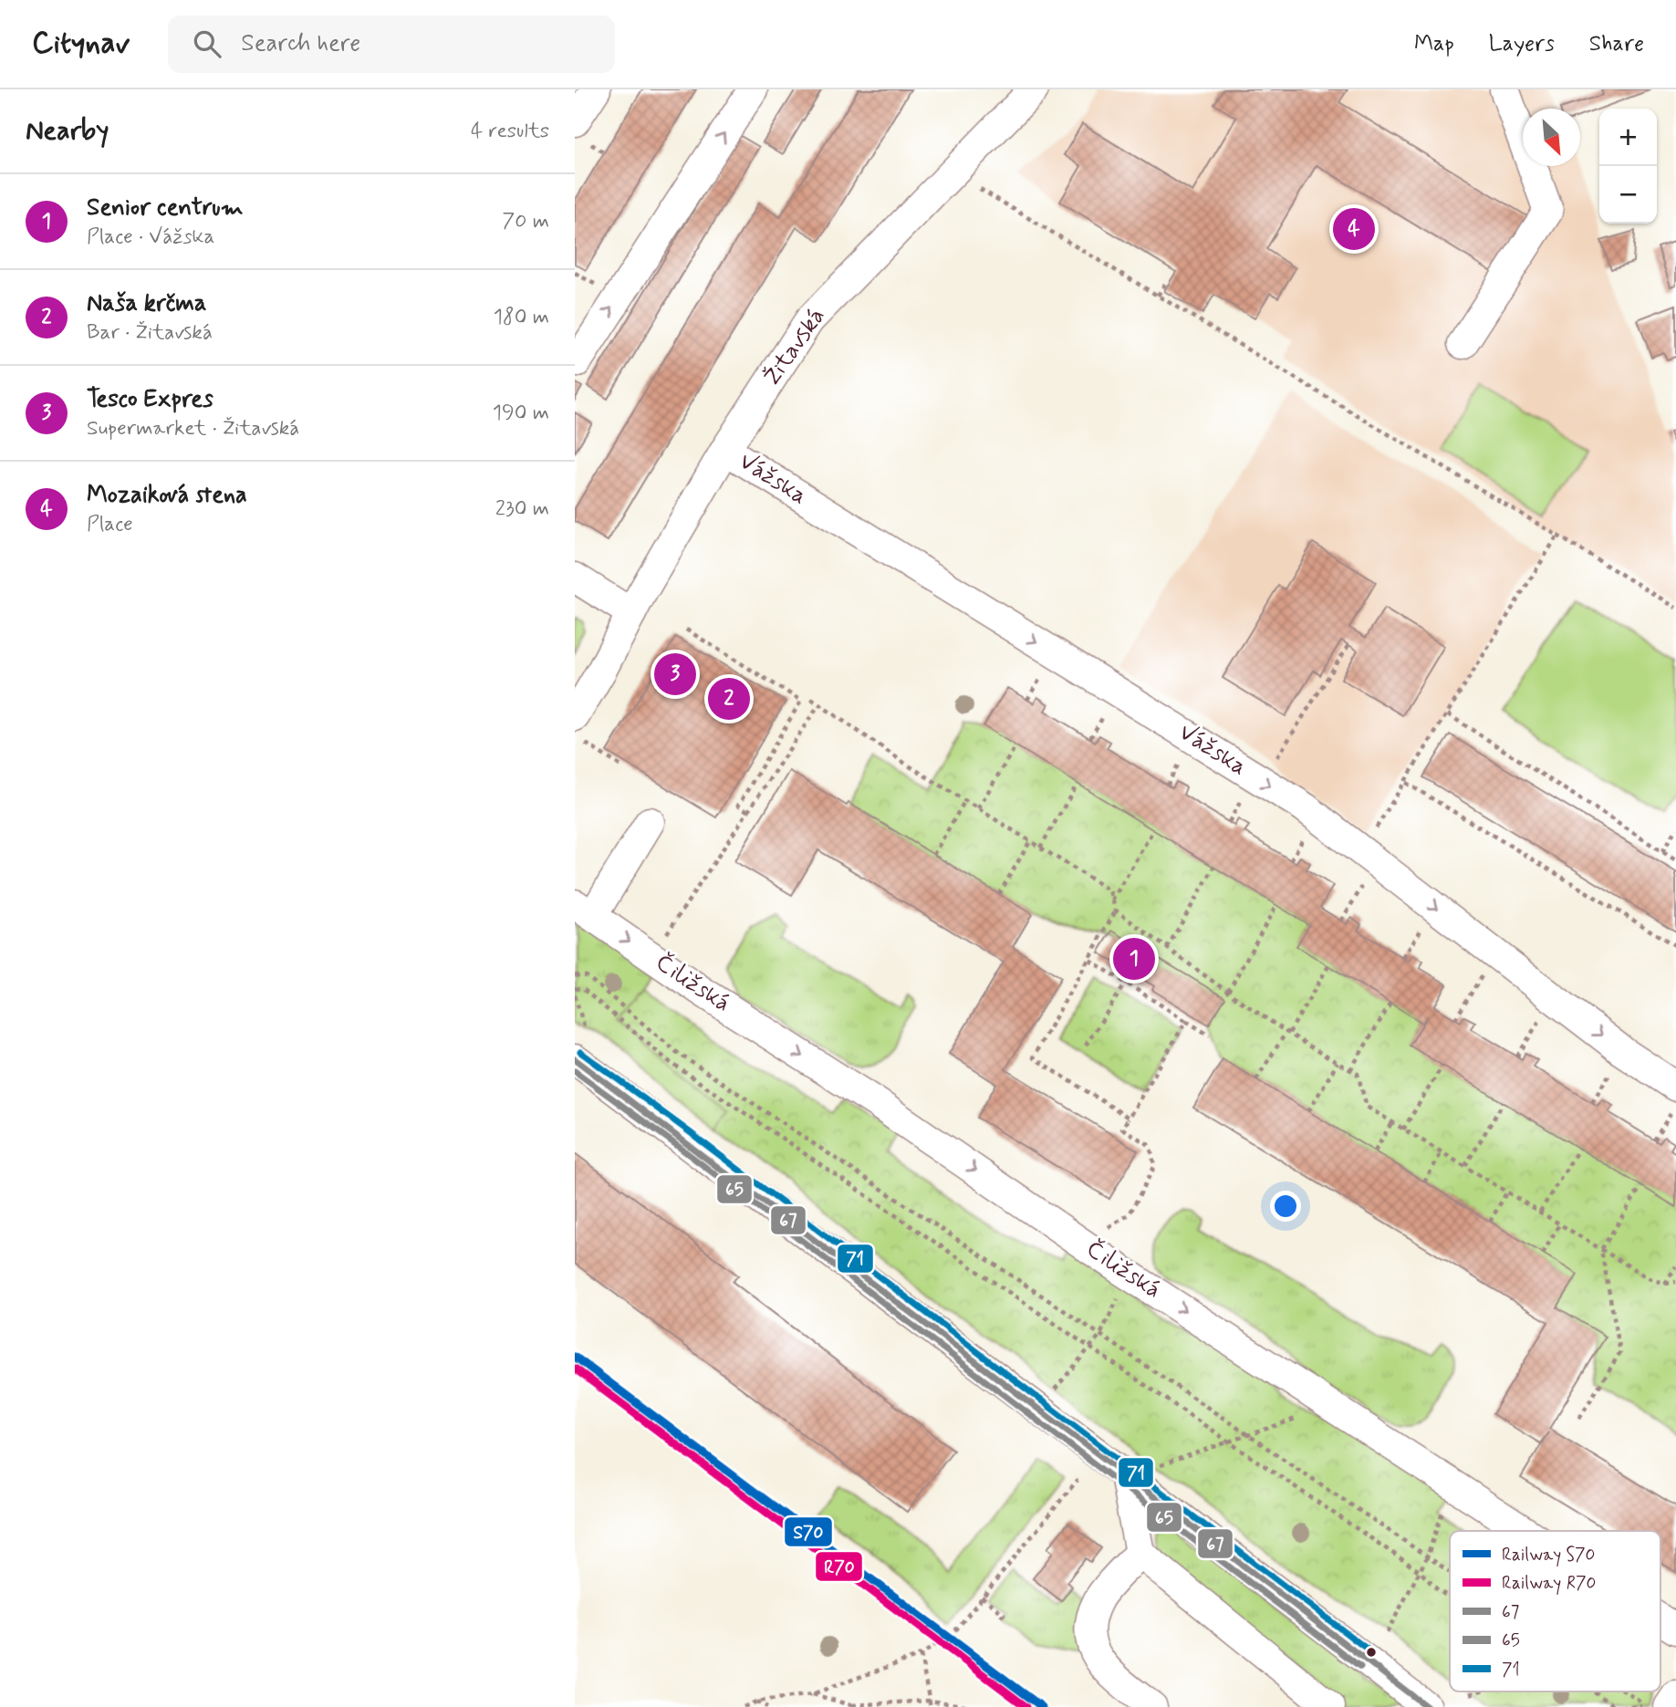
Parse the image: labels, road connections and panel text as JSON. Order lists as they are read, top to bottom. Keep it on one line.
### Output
{"streets":{"street":["Žitavská","Vážska","Čiližská"]},"crossings":[["Žitavská","Vážska"]],"one_way":["Vážska"],"lines":["transit line 71","transit line 67","transit line 65","rail line S70","rail line R70"],"legend":["Railway S70","Railway R70","67","65","71"],"north":"bottom right","page":{"header":"Citynav","search":"Search here","nav":["Map","Layers","Share"],"heading":["Nearby","4 results"],"map_buttons":["+","−"],"list":[{"mark":"1","name":"Senior centrum","note":"Place · Vážska","value":"70 m"},{"mark":"2","name":"Naša krčma","note":"Bar · Žitavská","value":"180 m"},{"mark":"3","name":"Tesco Expres","note":"Supermarket · Žitavská","value":"190 m"},{"mark":"4","name":"Mozaiková stena","note":"Place","value":"230 m"}],"pins":["4","3","2","1"]}}
